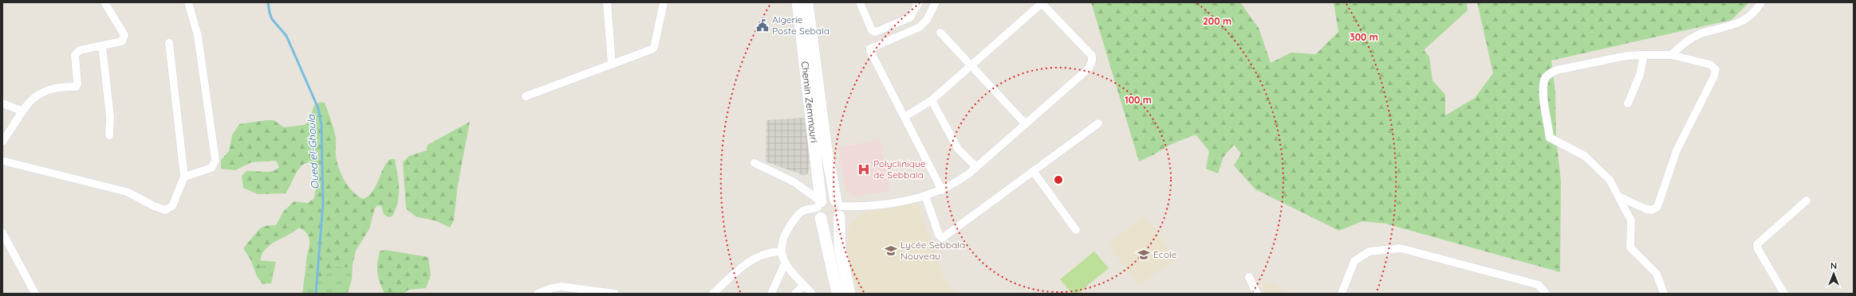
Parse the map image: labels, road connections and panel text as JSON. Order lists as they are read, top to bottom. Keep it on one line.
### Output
{"streets":{"street":["Chemin Zemmouri"]},"water":["Oued el-Ghoula"],"places":{"public building":["Algerie Poste Sebala"],"hospital":["Polyclinique de Sebbala"],"school or university":["Lycée Sebbala Nouveau","Ecole"]},"north":"top","rings":["200 m","300 m","100 m"]}
